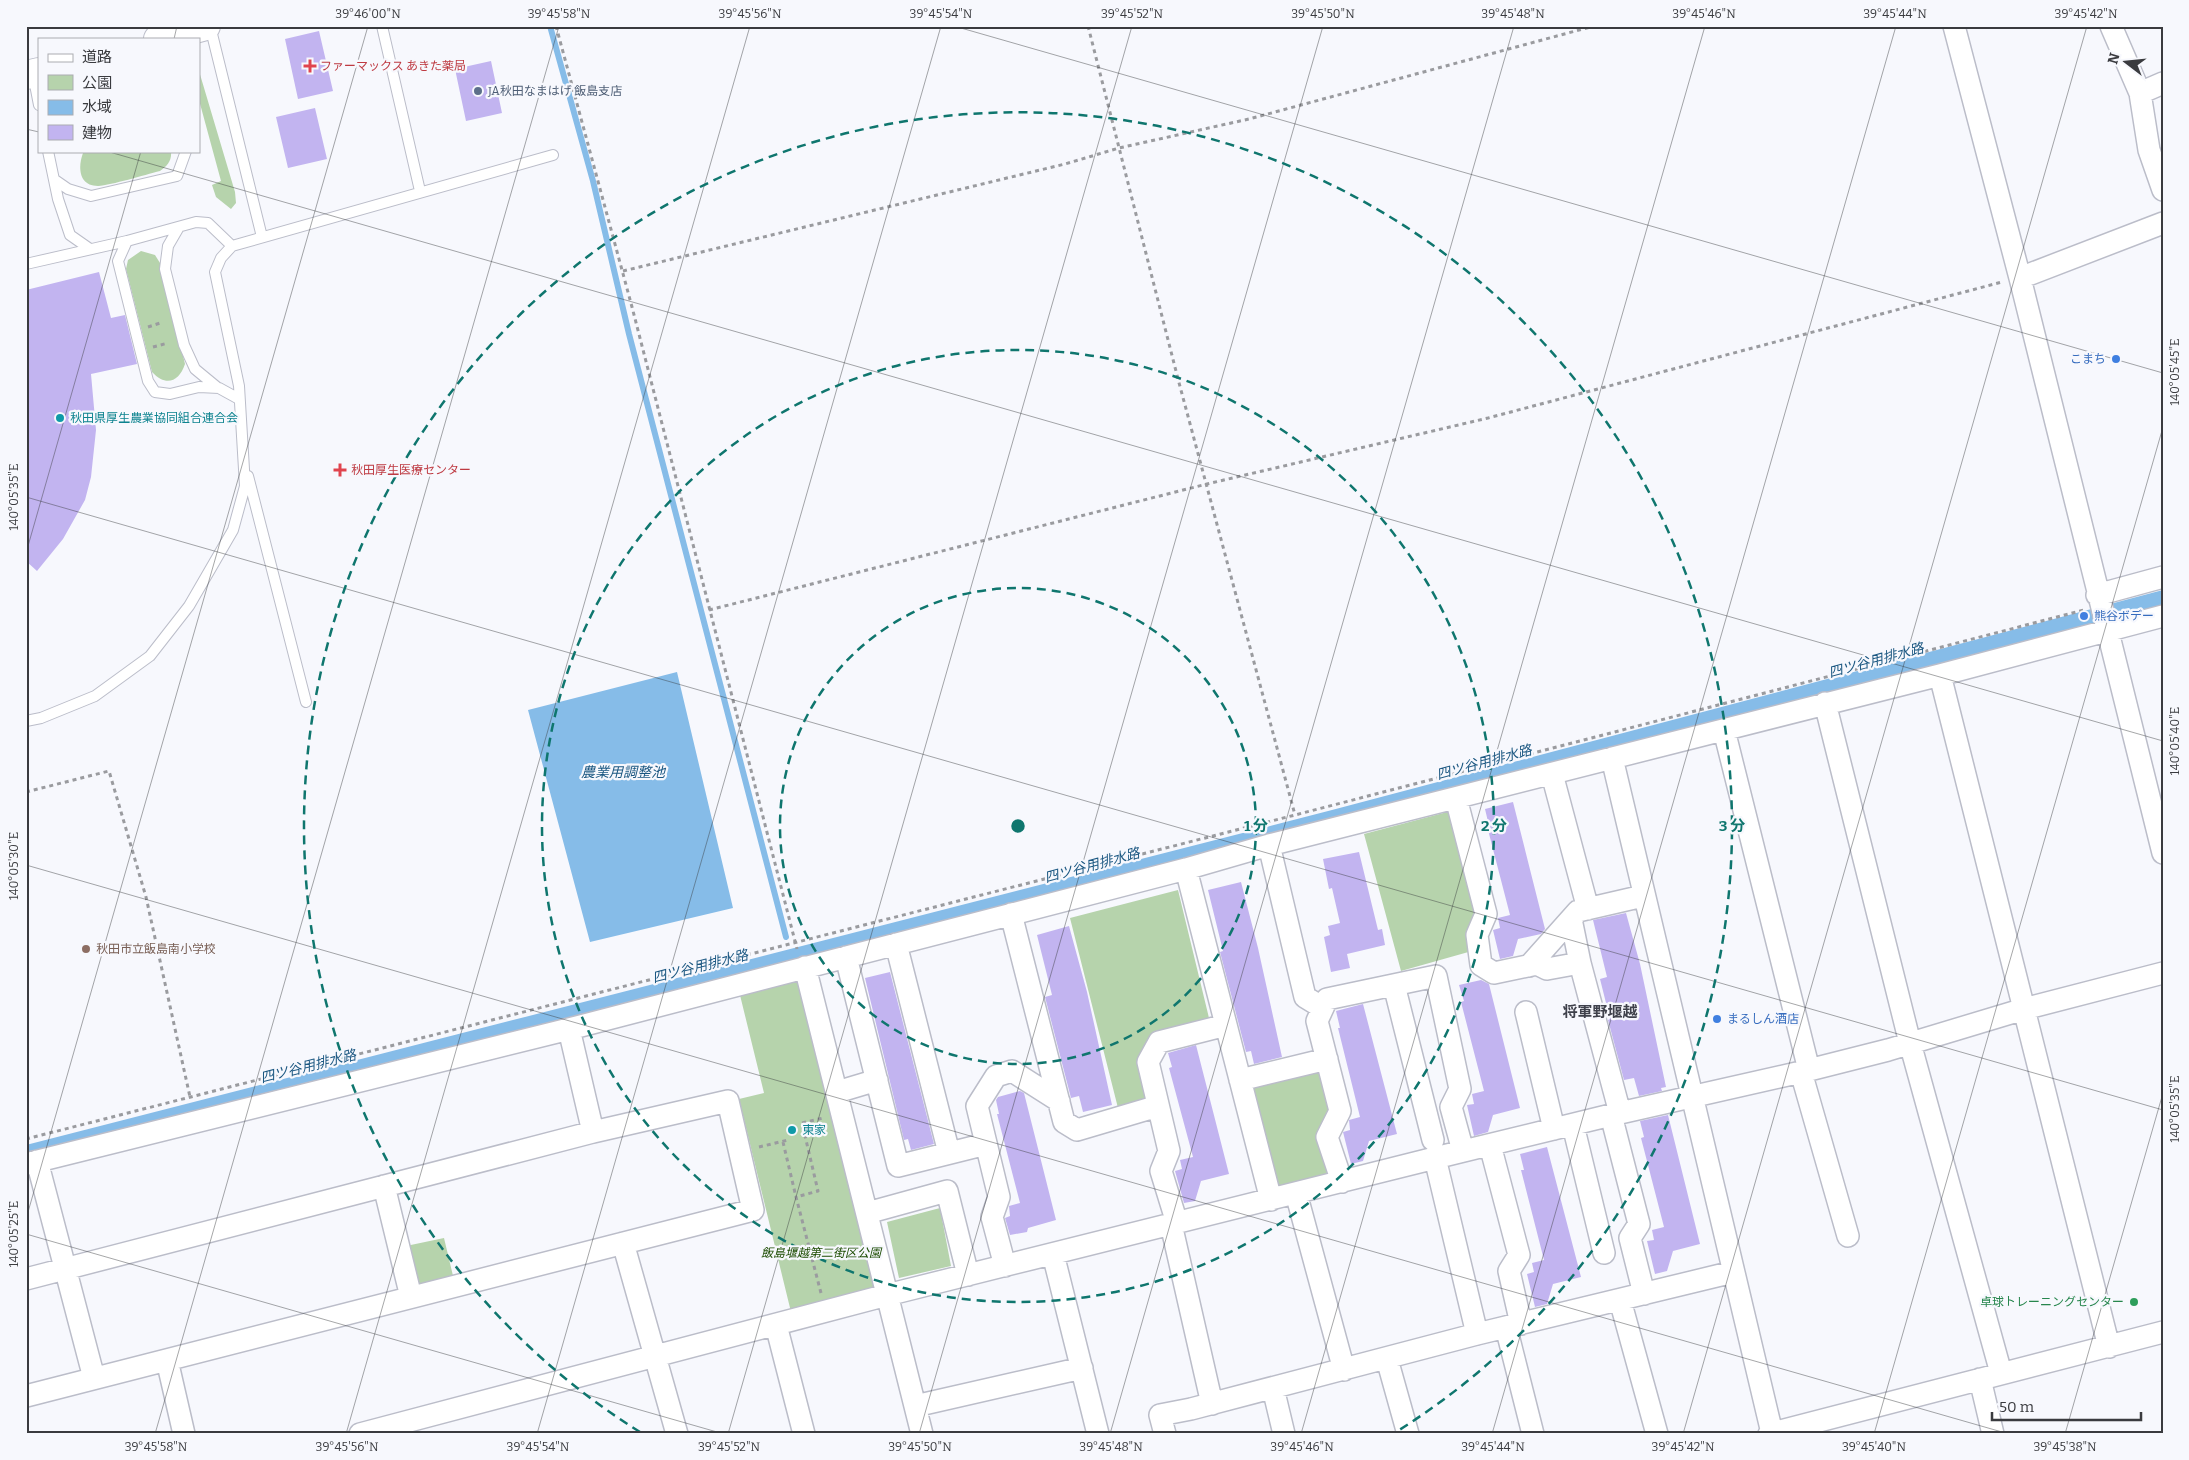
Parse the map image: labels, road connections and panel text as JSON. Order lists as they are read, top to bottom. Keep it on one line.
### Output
{"districts":["将軍野堰越"],"water":["四ツ谷用排水路","農業用調整池"],"parks":["飯島堰越第二街区公園"],"places":{"health":["ファーマックス あきた薬局","秋田厚生医療センター"],"other":["JA秋田なまはげ 飯島支店","こまち","秋田県厚生農業協同組合連合会","熊谷ボデー","秋田市立飯島南小学校","まるしん酒店","東家","卓球トレーニングセンター"]},"legend":["道路","公園","水域","建物"],"scale_bar":"50 m","north":"left","coordinates":["39°46'00\"N","39°45'58\"N","39°45'56\"N","39°45'54\"N","39°45'52\"N","39°45'50\"N","39°45'48\"N","39°45'46\"N","39°45'44\"N","39°45'42\"N","140°05'45\"E","140°05'35\"E","140°05'40\"E","140°05'30\"E","140°05'25\"E","39°45'40\"N","39°45'38\"N"],"rings":["1 分","2 分","3 分"]}
